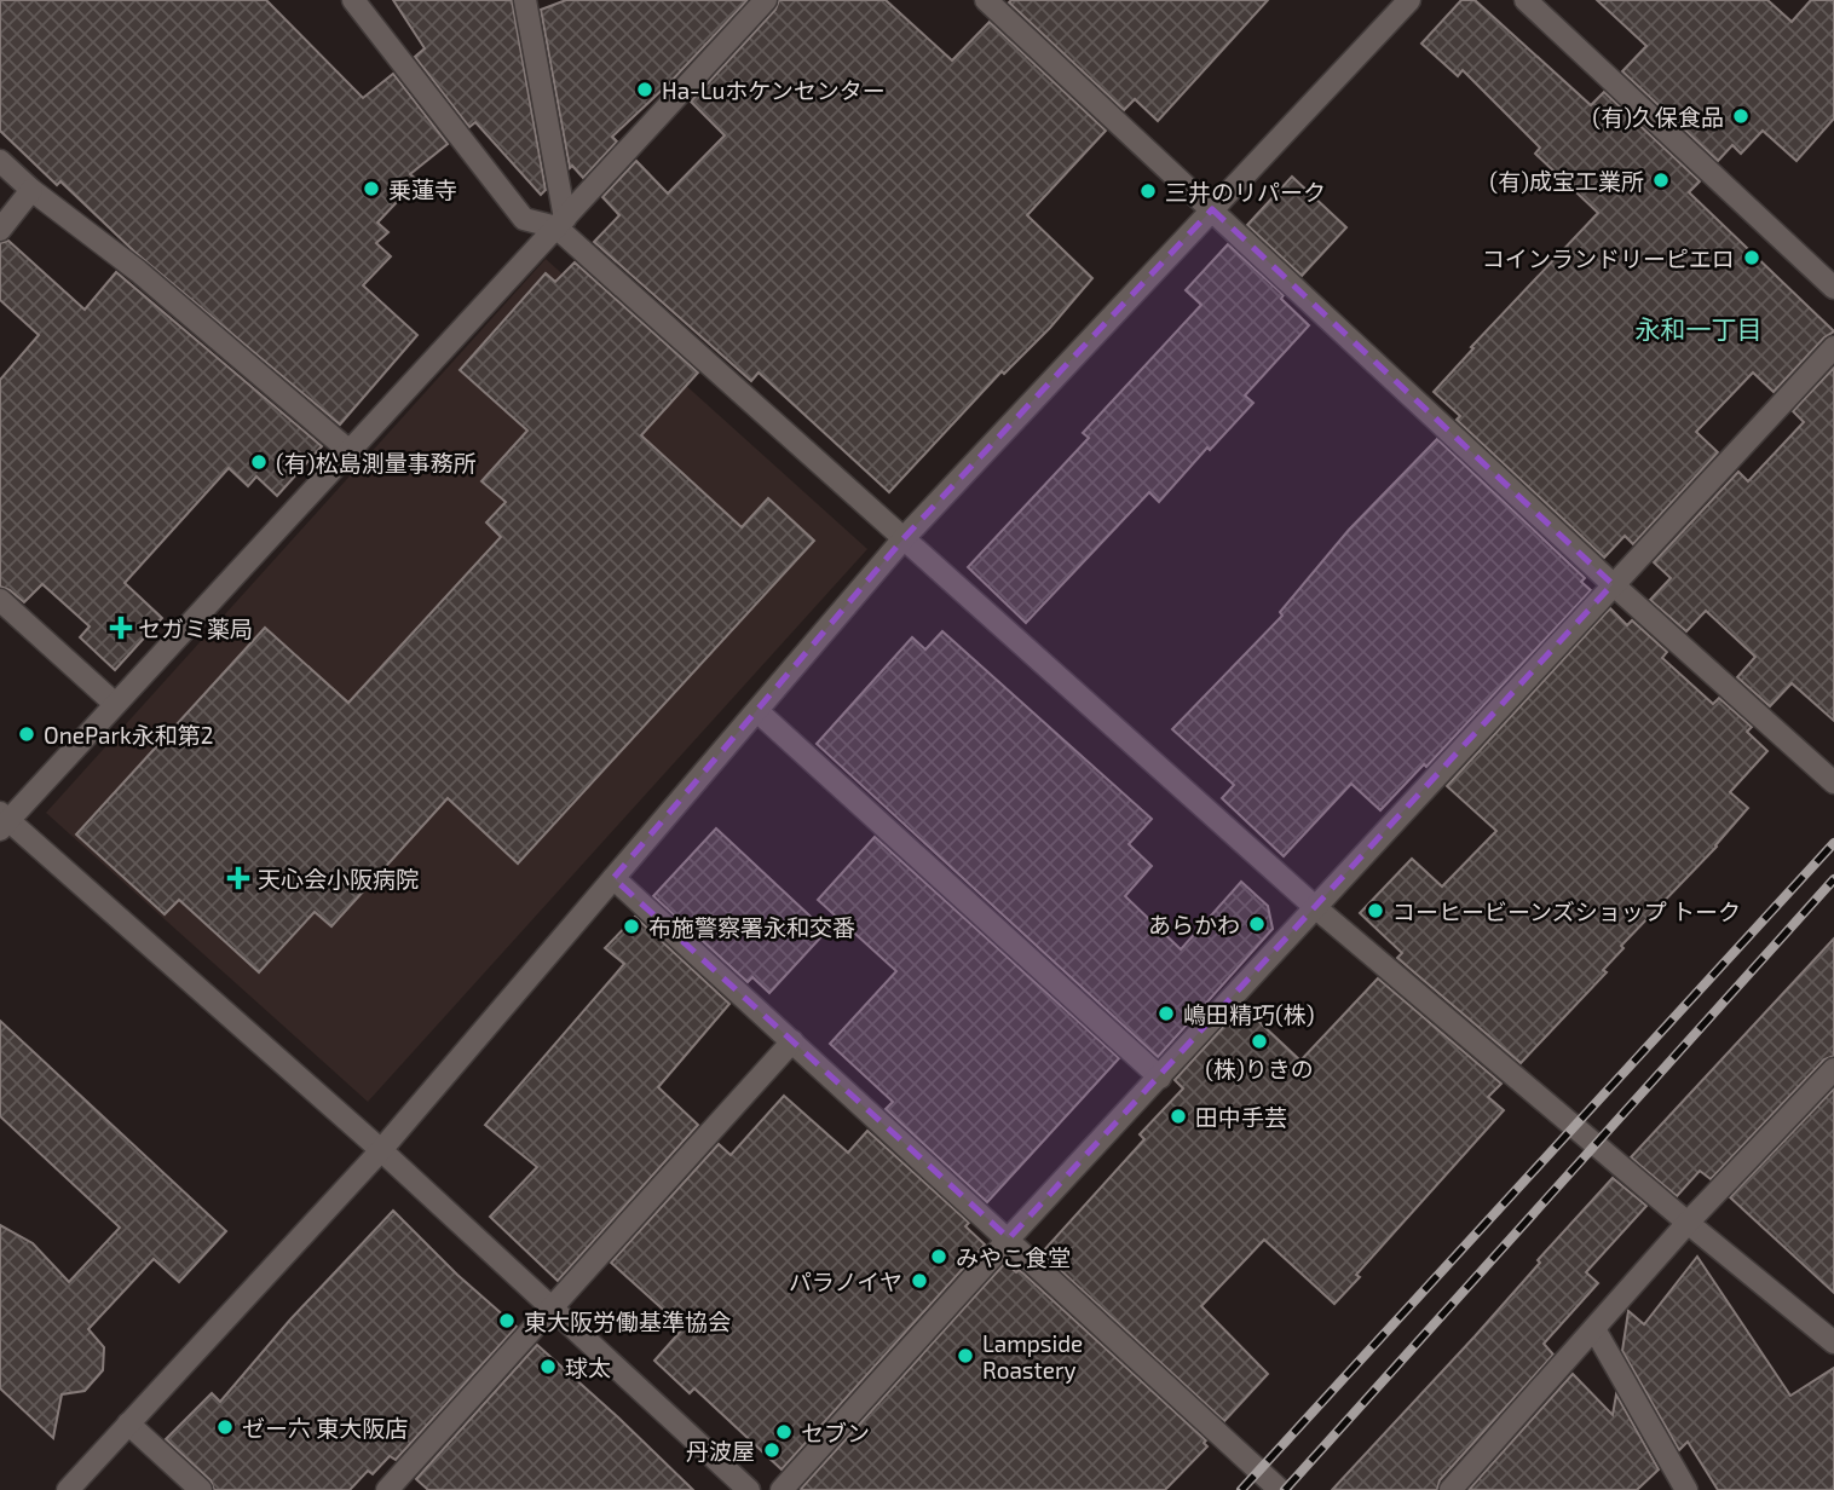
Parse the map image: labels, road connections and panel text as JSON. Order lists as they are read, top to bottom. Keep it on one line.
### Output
{"districts":["永和一丁目"],"places":{"other":["Ha-Luホケンセンター","(有)久保食品","(有)成宝工業所","乗蓮寺","三井のリパーク","コインランドリーピエロ","(有)松島測量事務所","OnePark永和第2","コーヒービーンズショップ トーク","あらかわ","布施警察署永和交番","嶋田精巧(株)","(株)りきの","田中手芸","みやこ食堂","パラノイヤ","東大阪労働基準協会","Lampside Roastery","球太","ゼー六 東大阪店","セブン","丹波屋"],"health":["セガミ薬局","天心会小阪病院"]}}
